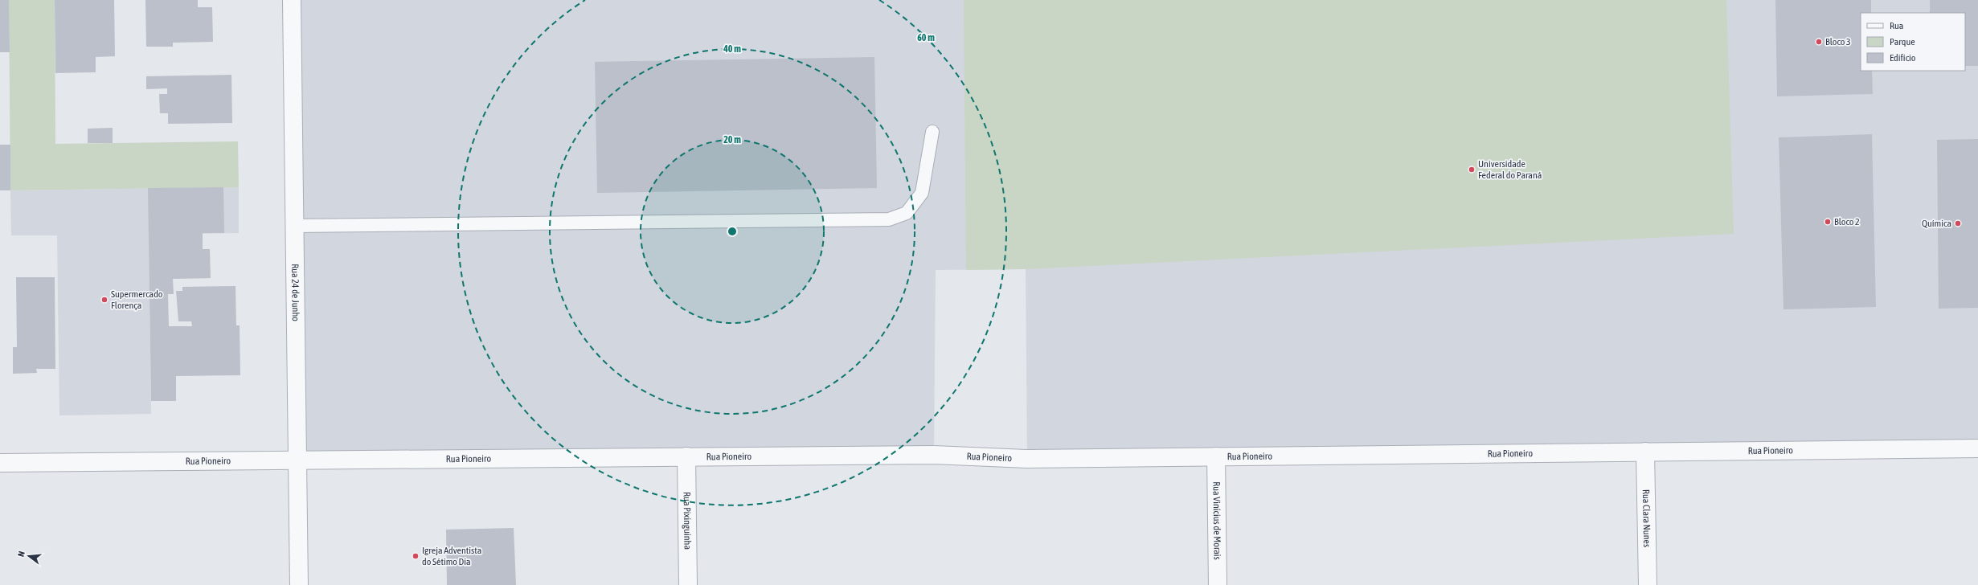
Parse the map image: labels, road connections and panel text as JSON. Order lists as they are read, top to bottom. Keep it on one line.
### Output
{"streets":{"street":["Rua 24 de Junho","Rua Pioneiro","Rua Clara Nunes","Rua Pixinguinha","Rua Vinícius de Morais"]},"crossings":[["Rua 24 de Junho","Rua Pioneiro"],["Rua Pioneiro","Rua Clara Nunes"],["Rua Pioneiro","Rua Pixinguinha"],["Rua Pioneiro","Rua Vinícius de Morais"]],"places":["Bloco 3","Universidade Federal do Paraná","Bloco 2","Química","Supermercado Florença","Igreja Adventista do Sétimo Dia"],"legend":["Rua","Parque","Edifício"],"north":"left","rings":["60 m","40 m","20 m"]}
